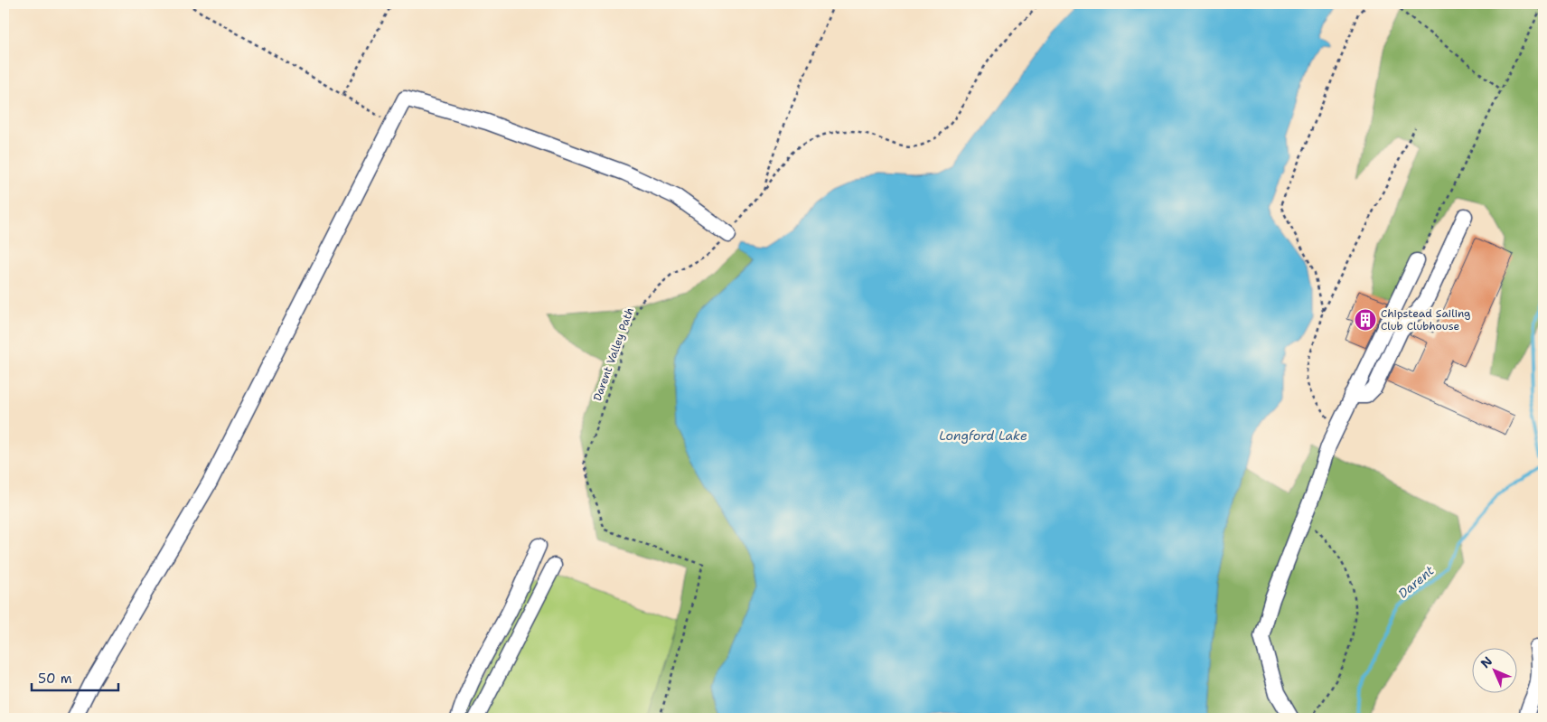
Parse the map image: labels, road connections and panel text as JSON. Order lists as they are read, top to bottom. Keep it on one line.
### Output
{"streets":{"path":["Darent Valley Path"]},"water":["Longford Lake","Darent"],"places":{"building":["Chipstead Sailing Club Clubhouse"]},"scale_bar":"50 m","north":"top left"}
